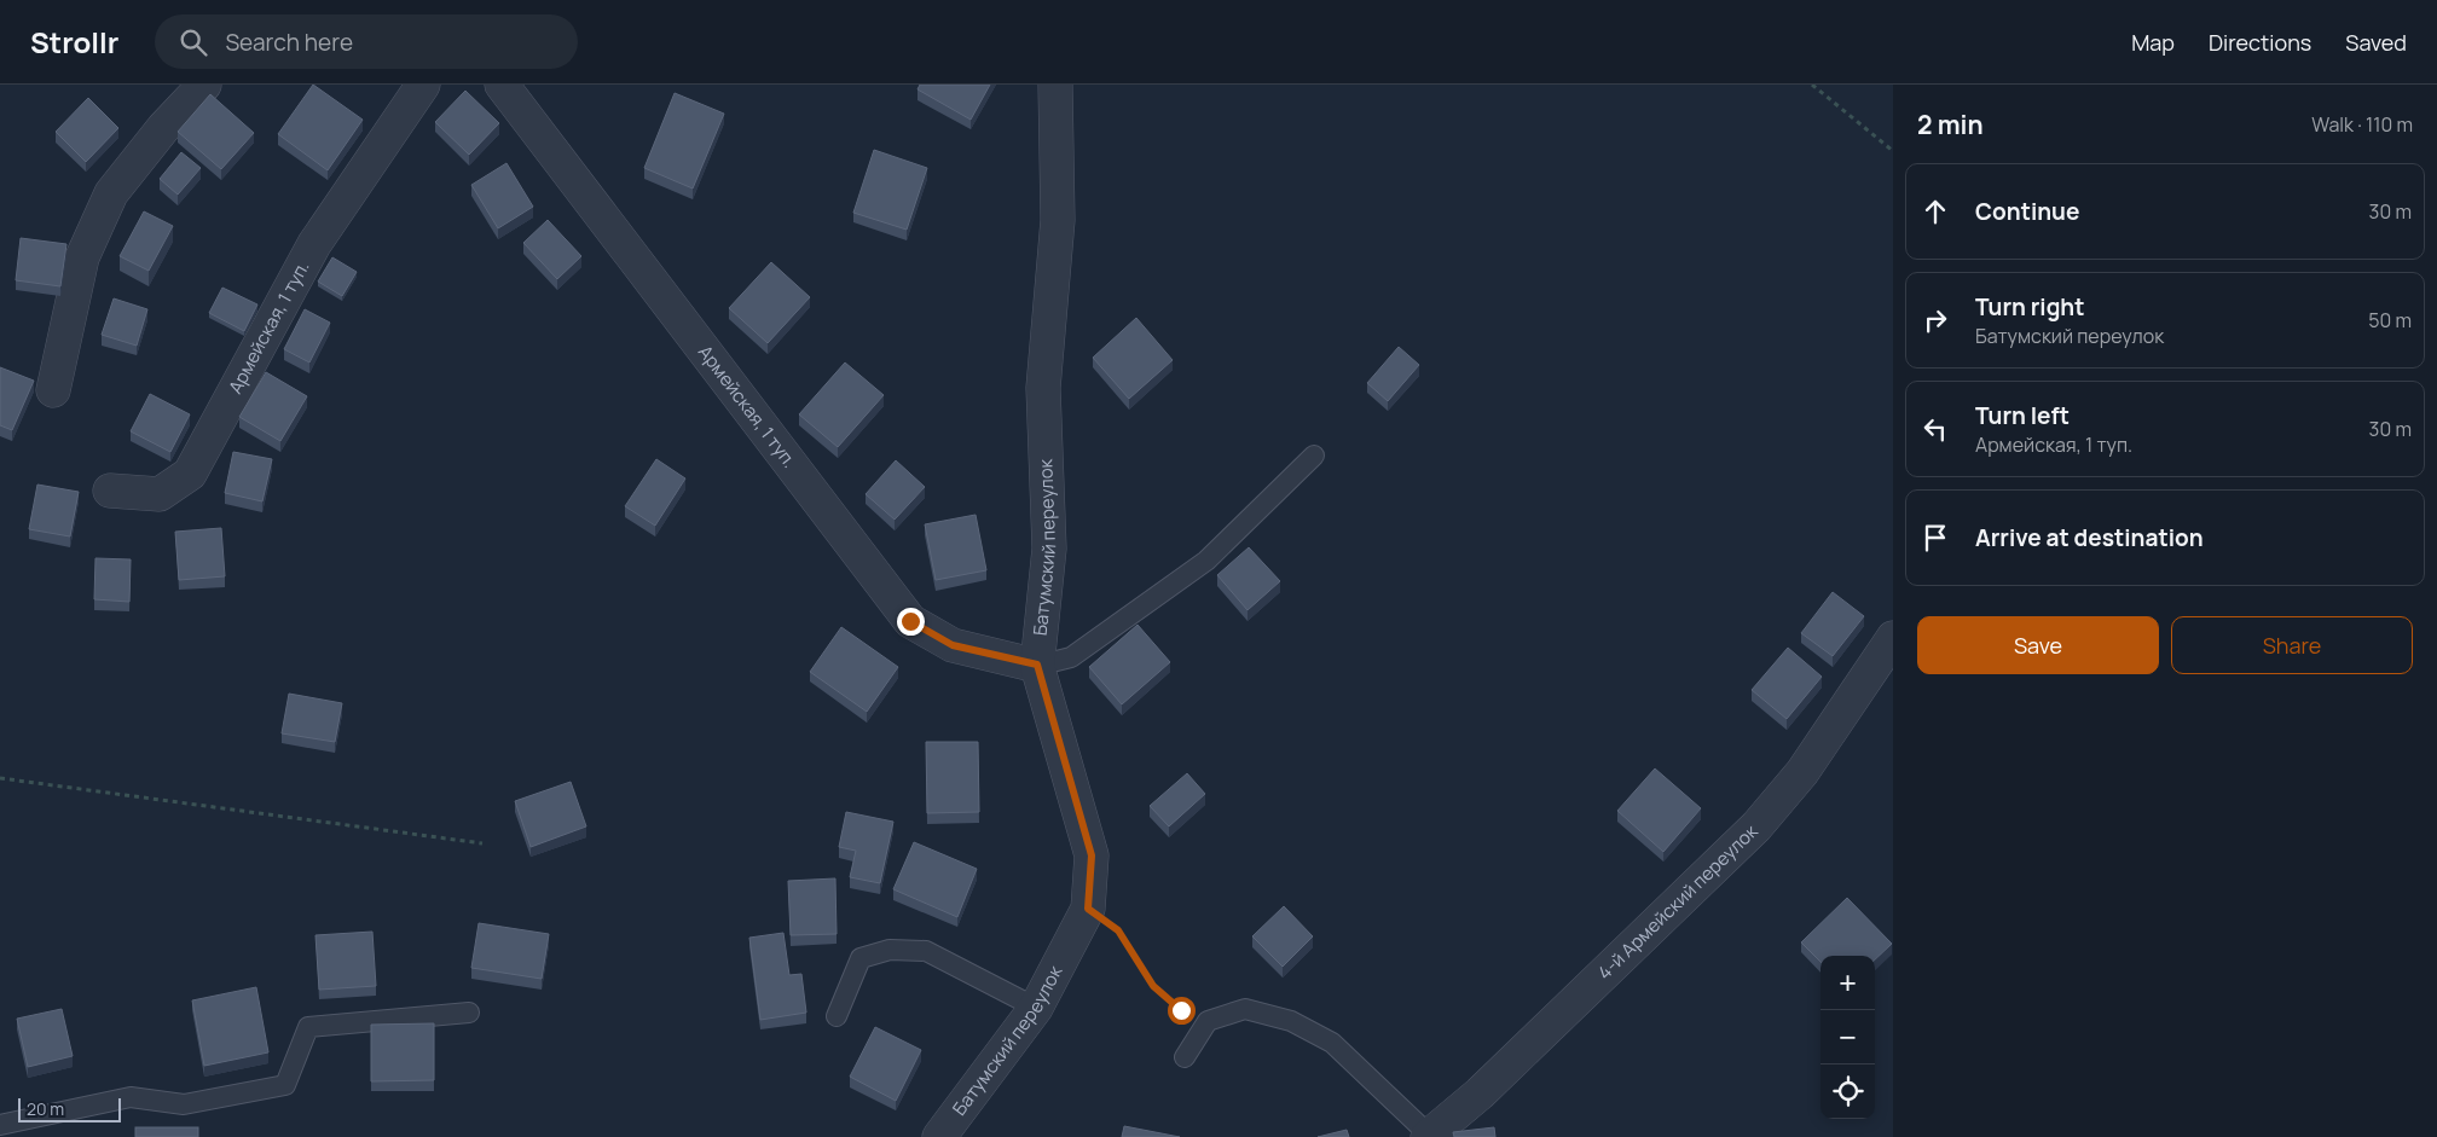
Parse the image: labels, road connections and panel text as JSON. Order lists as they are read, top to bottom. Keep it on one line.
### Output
{"streets":{"street":["Армейская, 1 туп.","Батумский переулок","4-й Армейский переулок"]},"crossings":[["Армейская, 1 туп.","Батумский переулок"]],"scale_bar":"20 m","page":{"header":"Strollr","search":"Search here","nav":["Map","Directions","Saved"],"heading":["2 min","Walk · 110 m"],"list":[["Continue","30 m"],["Turn right","Батумский переулок","50 m"],["Turn left","Армейская, 1 туп.","30 m"],"Arrive at destination"],"buttons":["Save","Share"],"map_buttons":["+","−"],"scale":"20 m"}}
